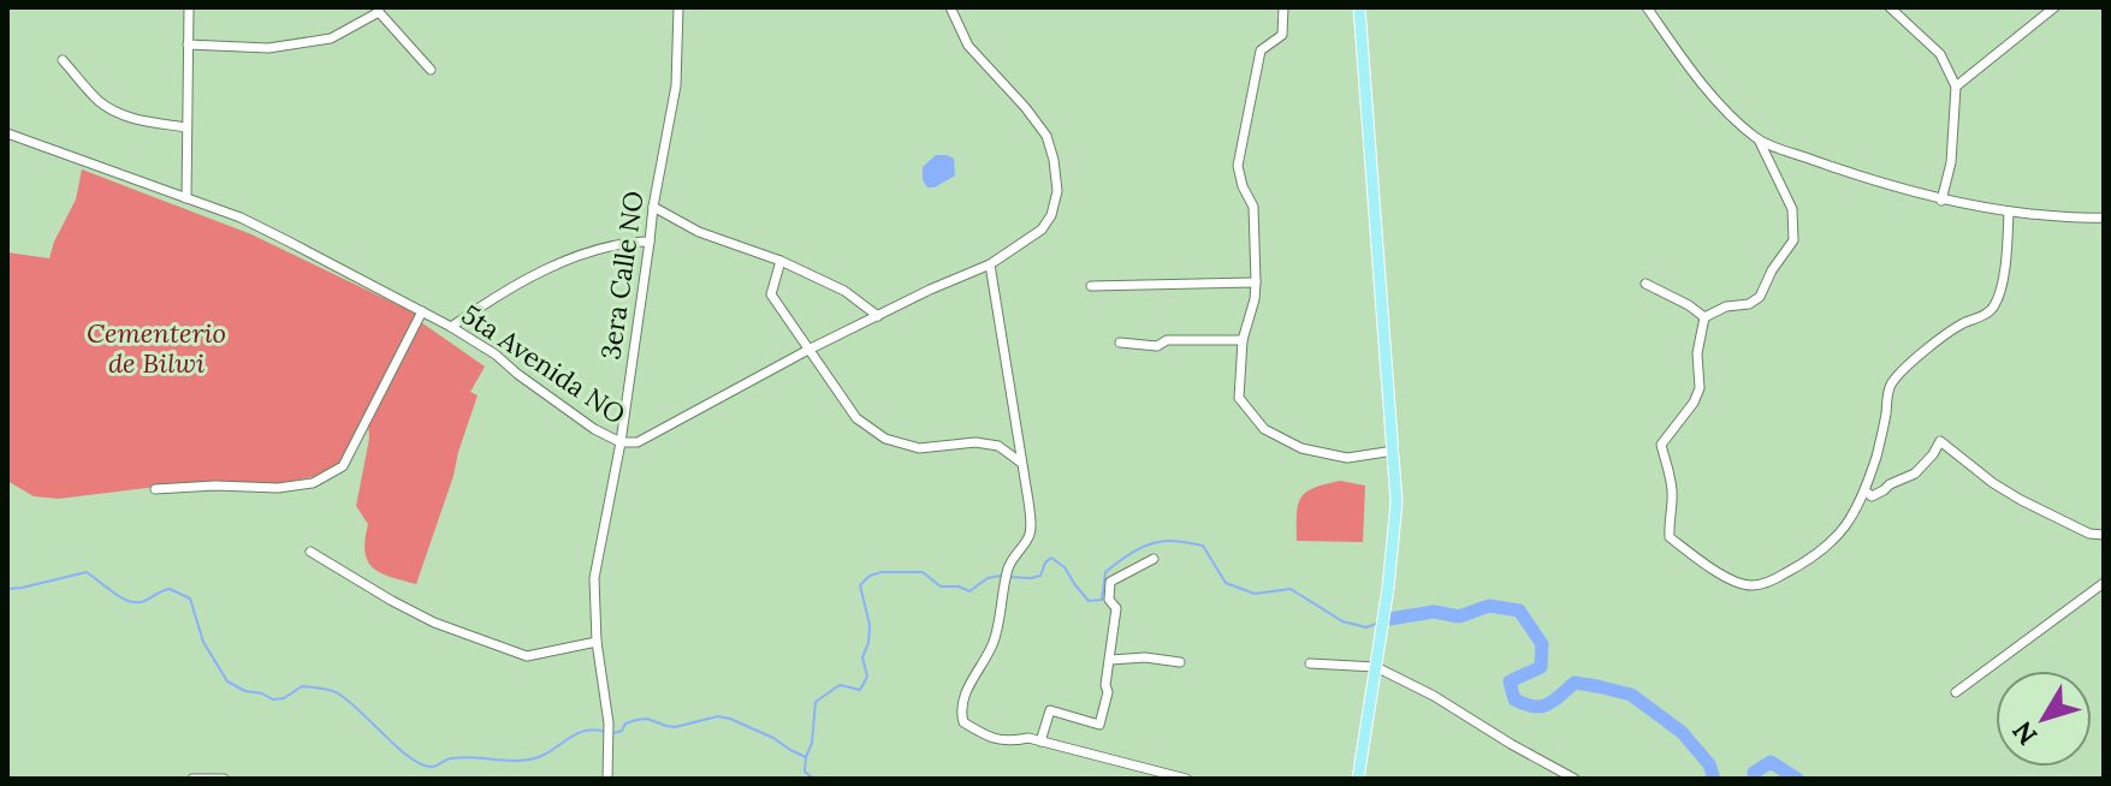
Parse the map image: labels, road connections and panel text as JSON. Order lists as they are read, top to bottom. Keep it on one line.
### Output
{"streets":{"street":["3era Calle NO","5ta Avenida NO"]},"crossings":[["3era Calle NO","5ta Avenida NO"]],"parks":["Cementerio de Bilwi"],"north":"bottom left"}
